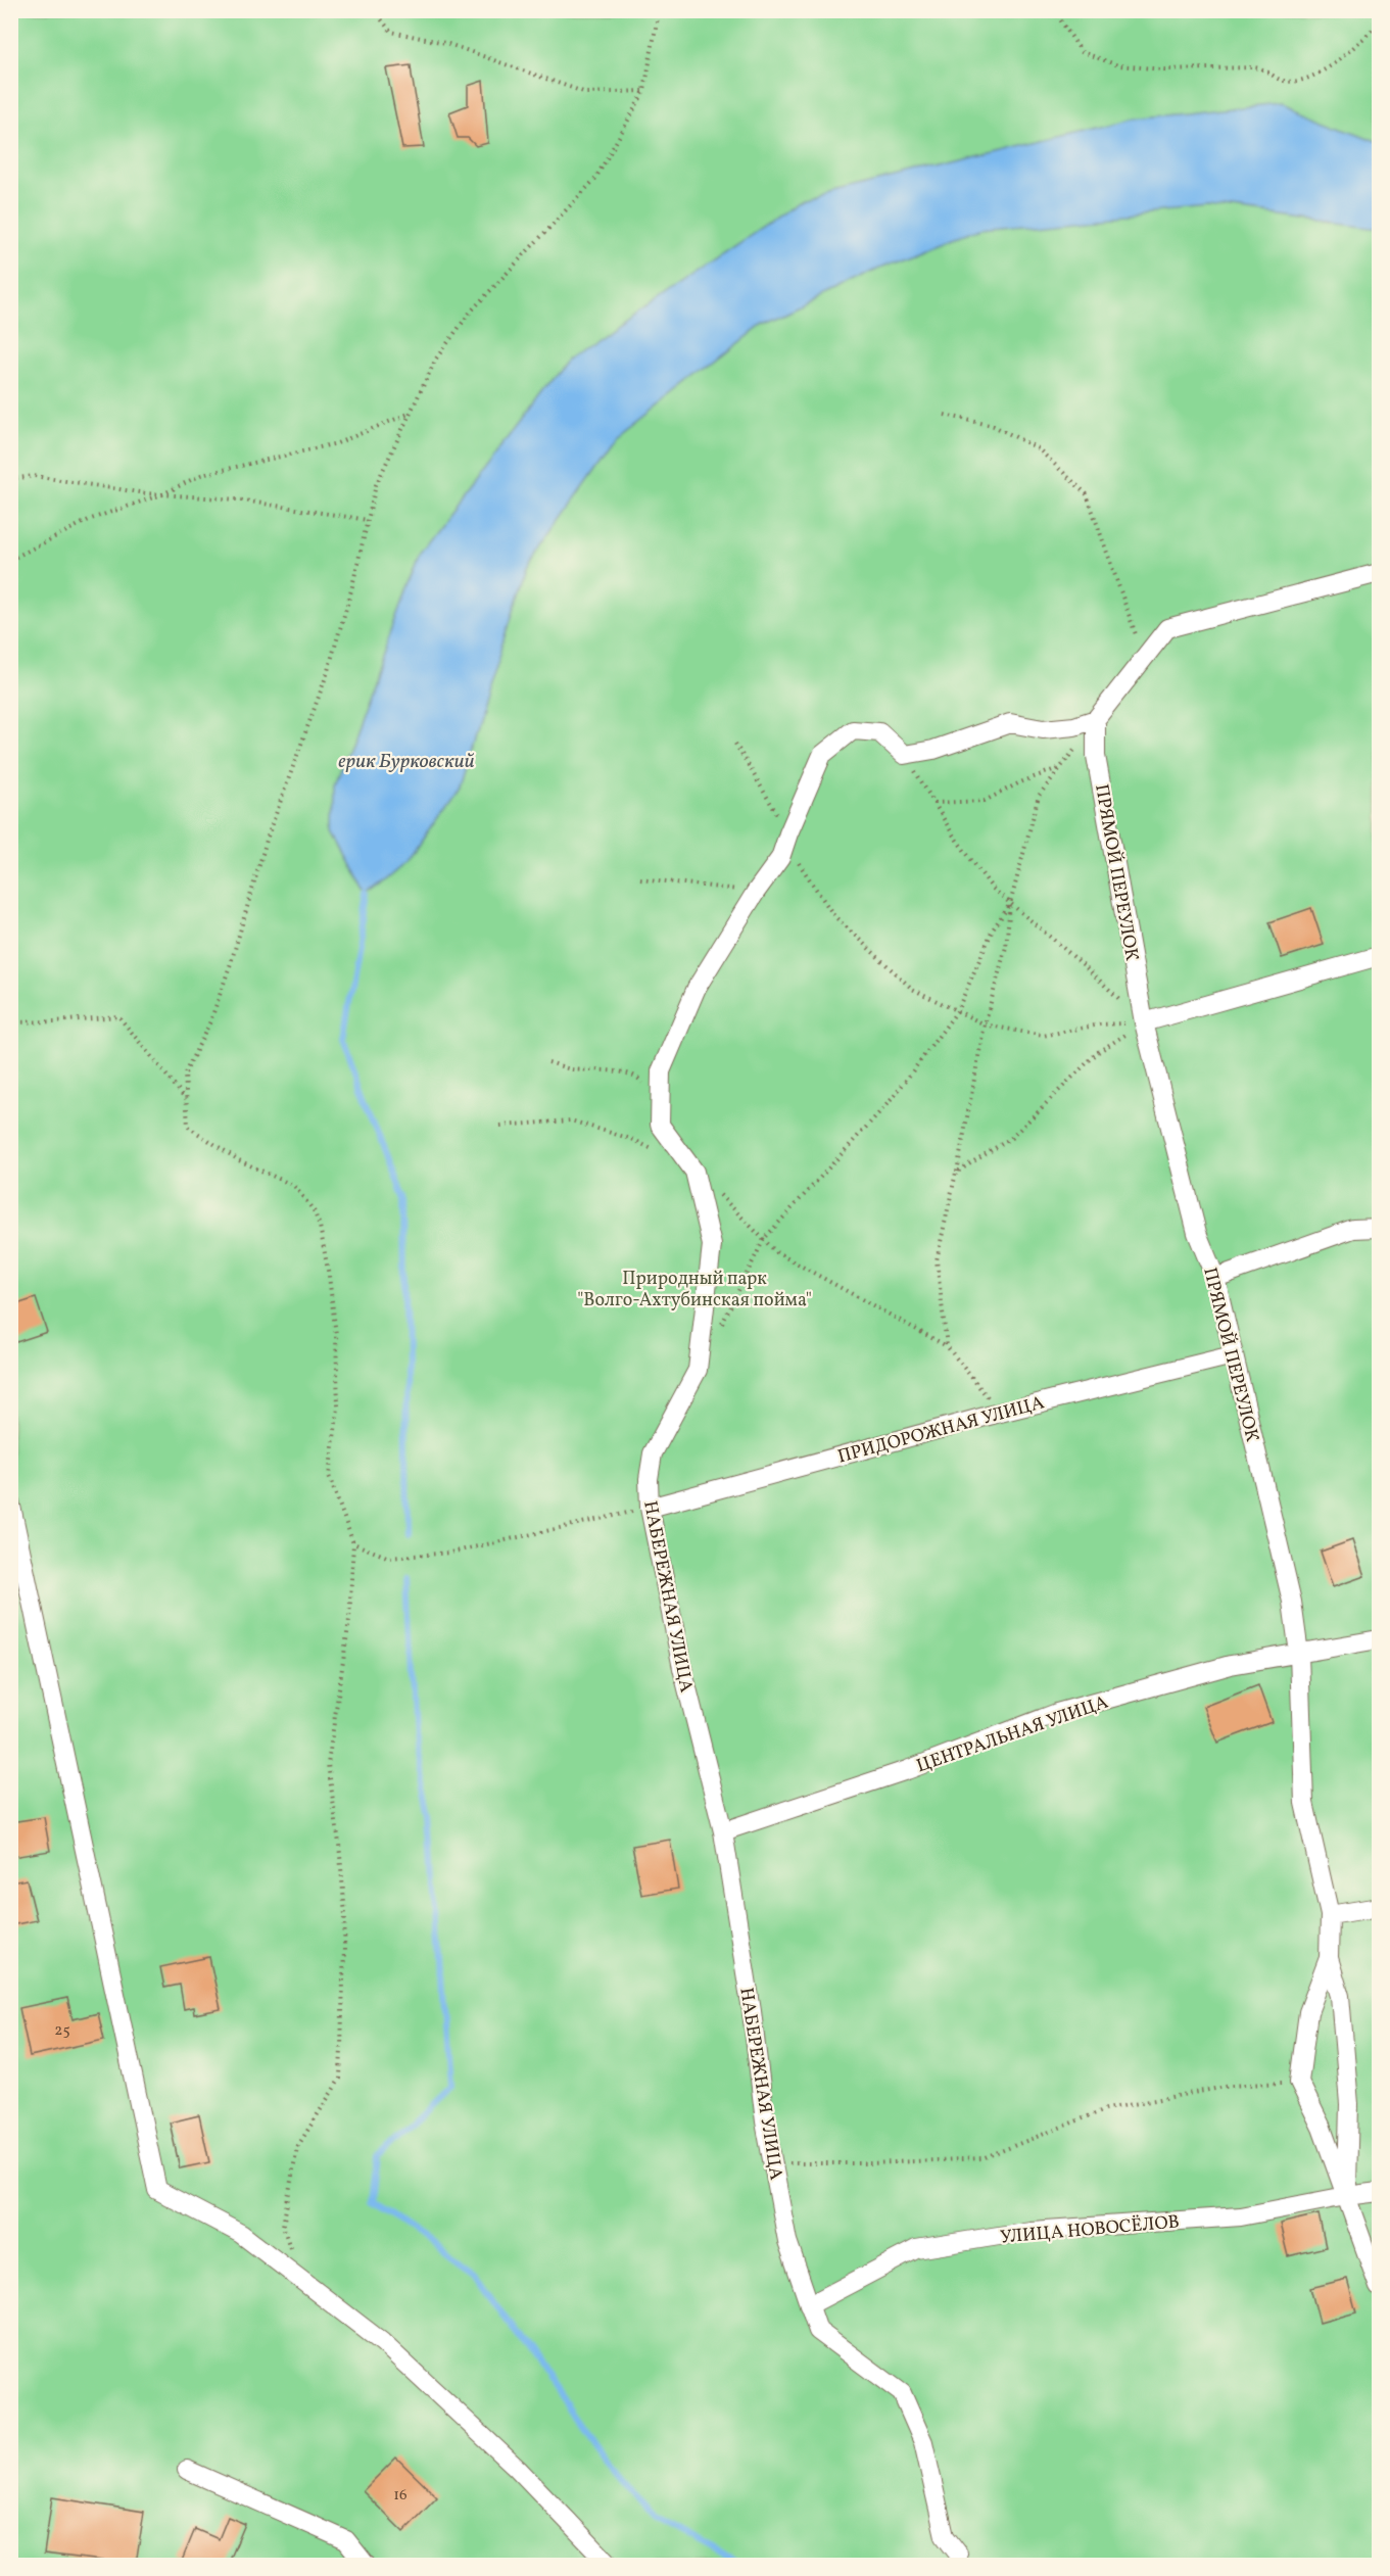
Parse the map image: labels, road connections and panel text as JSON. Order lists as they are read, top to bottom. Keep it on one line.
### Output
{"streets":{"street":["ПРЯМОЙ ПЕРЕУЛОК","ПРИДОРОЖНАЯ УЛИЦА","НАБЕРЕЖНАЯ УЛИЦА","ЦЕНТРАЛЬНАЯ УЛИЦА","УЛИЦА НОВОСЁЛОВ"]},"crossings":[["ПРЯМОЙ ПЕРЕУЛОК","ПРИДОРОЖНАЯ УЛИЦА"],["ПРЯМОЙ ПЕРЕУЛОК","ЦЕНТРАЛЬНАЯ УЛИЦА"],["ПРЯМОЙ ПЕРЕУЛОК","УЛИЦА НОВОСЁЛОВ"],["ПРИДОРОЖНАЯ УЛИЦА","НАБЕРЕЖНАЯ УЛИЦА"],["НАБЕРЕЖНАЯ УЛИЦА","ЦЕНТРАЛЬНАЯ УЛИЦА"],["НАБЕРЕЖНАЯ УЛИЦА","УЛИЦА НОВОСЁЛОВ"]],"water":["ерик Бурковский"],"parks":["Природный парк \"Волго-Ахтубинская пойма\""],"house_numbers":["25","16"]}
